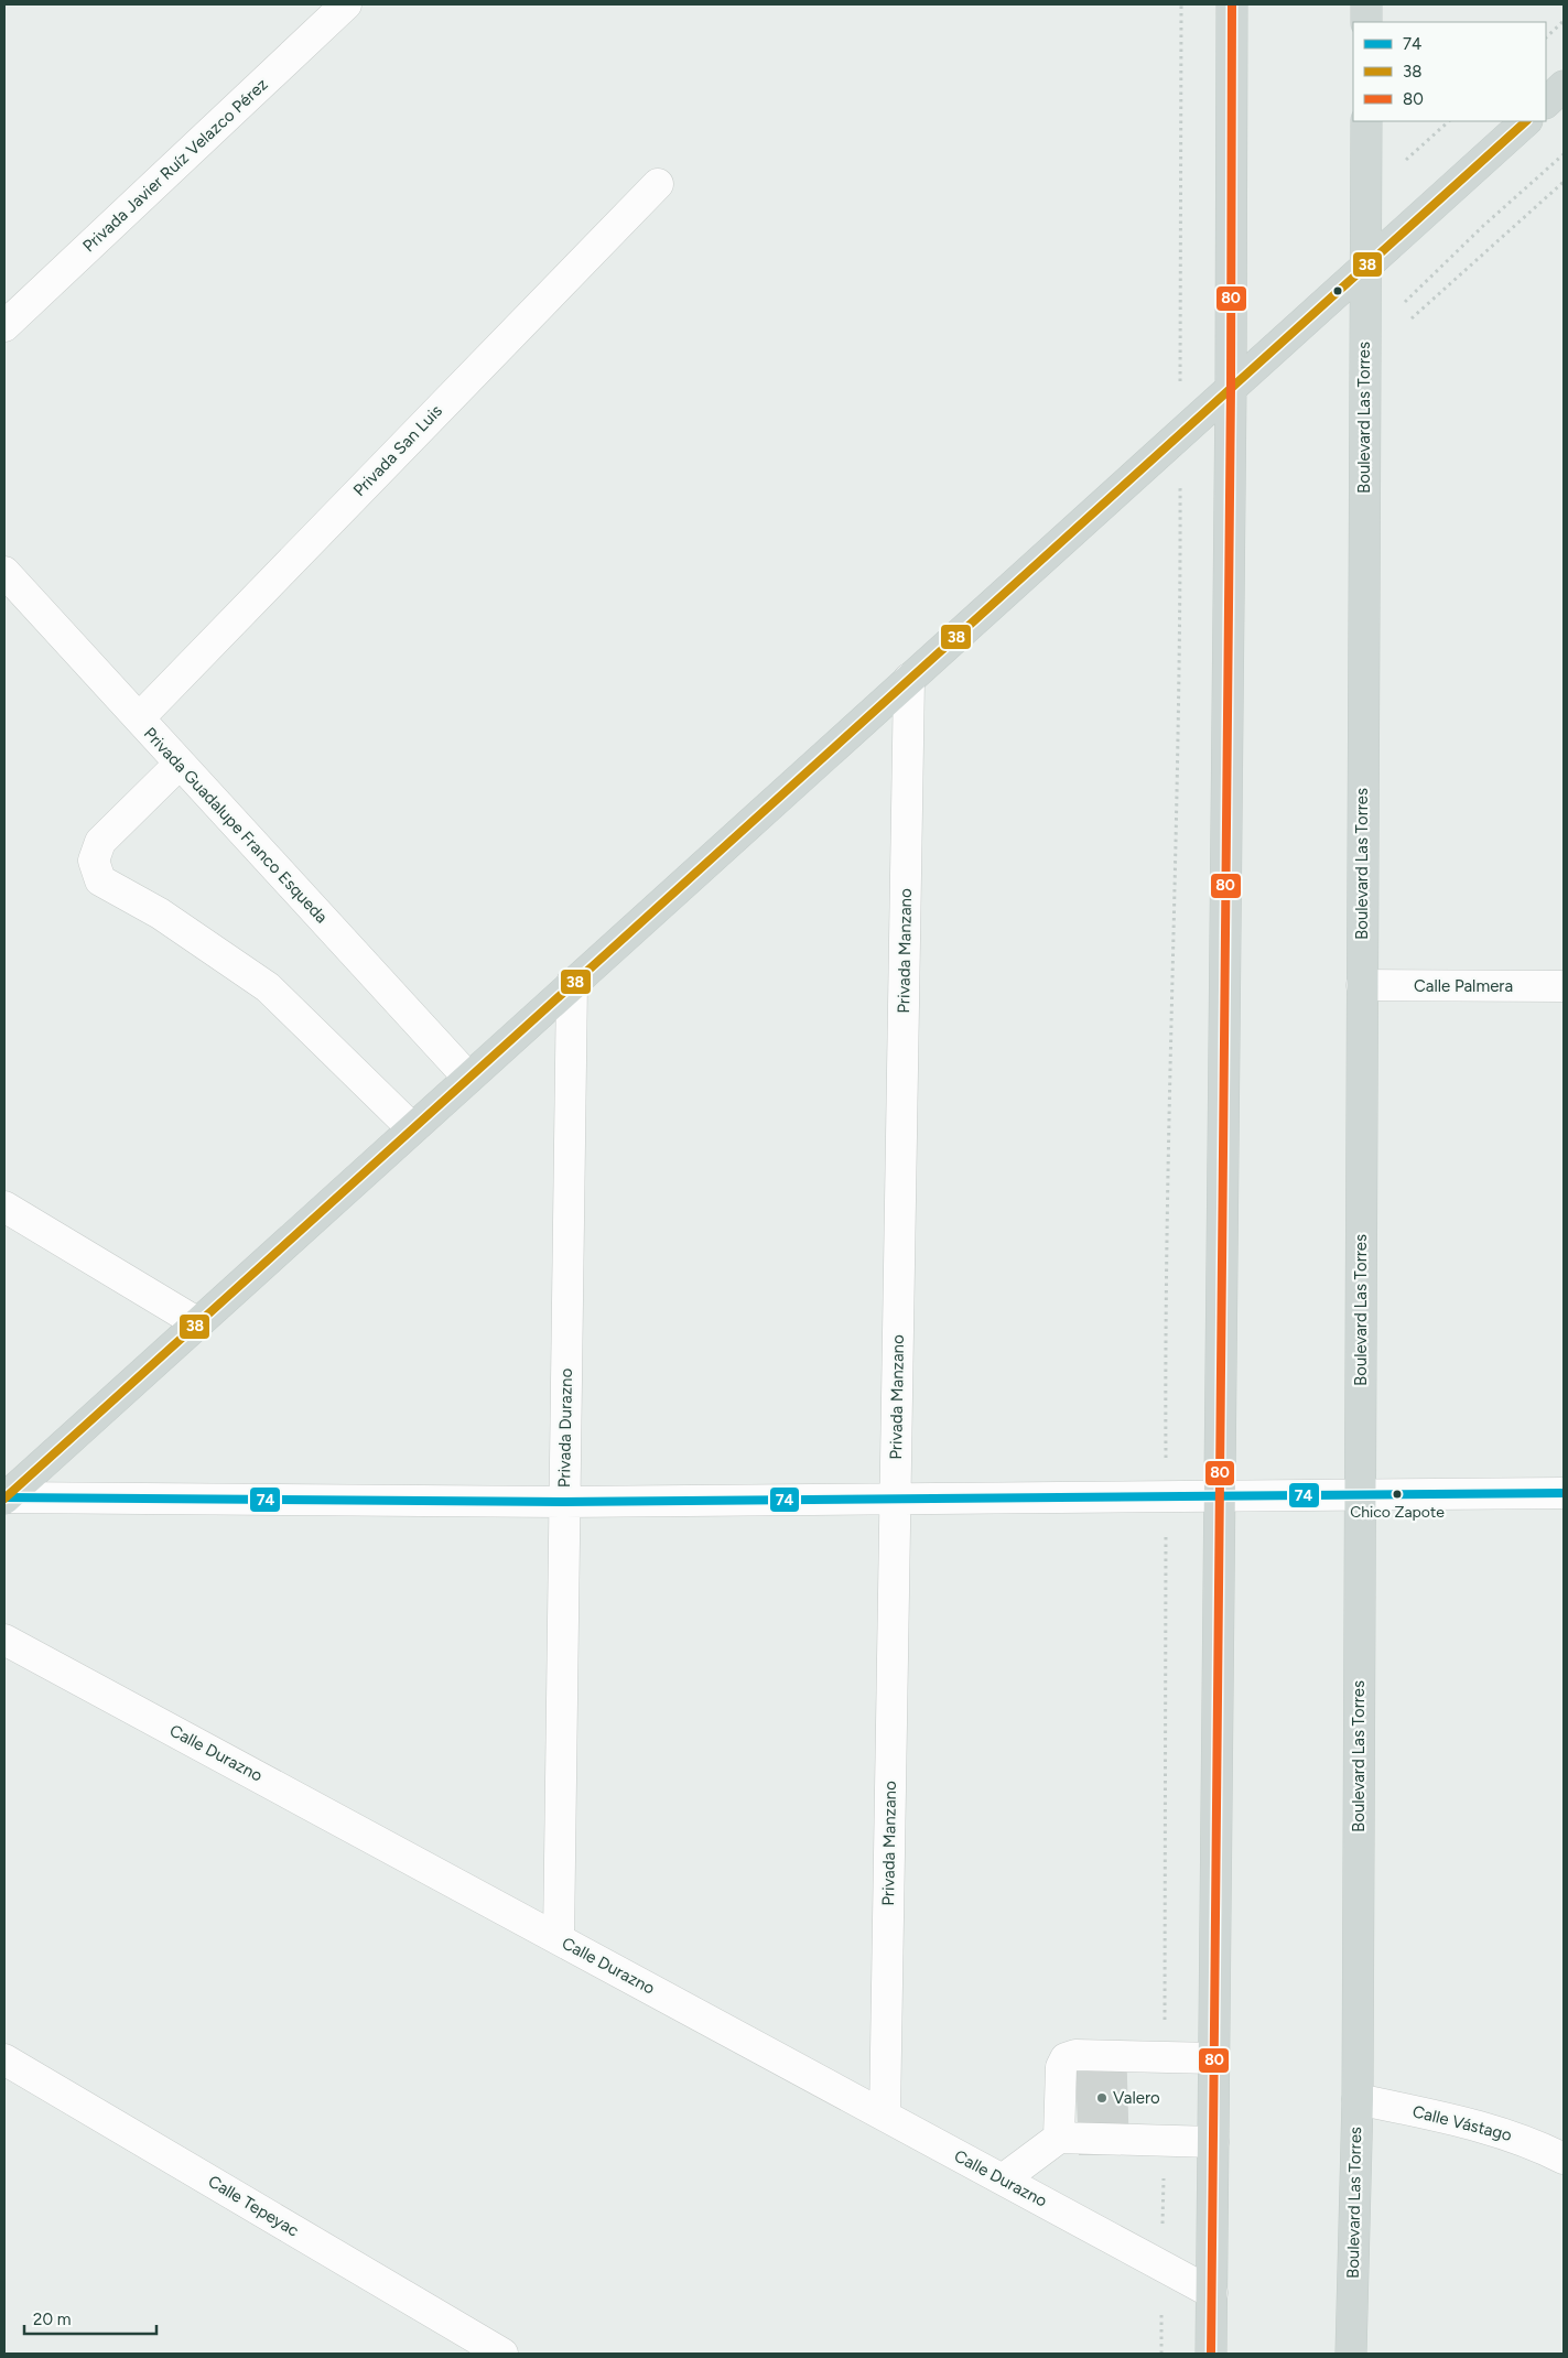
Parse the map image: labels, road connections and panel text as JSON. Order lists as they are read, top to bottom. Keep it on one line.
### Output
{"streets":{"main road":["Boulevard Las Torres"],"street":["Privada Javier Ruíz Velazco Pérez","Privada San Luis","Privada Guadalupe Franco Esqueda","Privada Manzano","Calle Palmera","Privada Durazno","Calle Durazno","Calle Vástago","Calle Tepeyac"]},"crossings":[["Boulevard Las Torres","Calle Palmera"],["Boulevard Las Torres","Calle Vástago"],["Privada San Luis","Privada Guadalupe Franco Esqueda"],["Privada Manzano","Calle Durazno"],["Privada Durazno","Calle Durazno"]],"places":["Chico Zapote","Valero"],"lines":["transit line 80","transit line 38","transit line 74"],"legend":["74","38","80"],"scale_bar":"20 m"}
